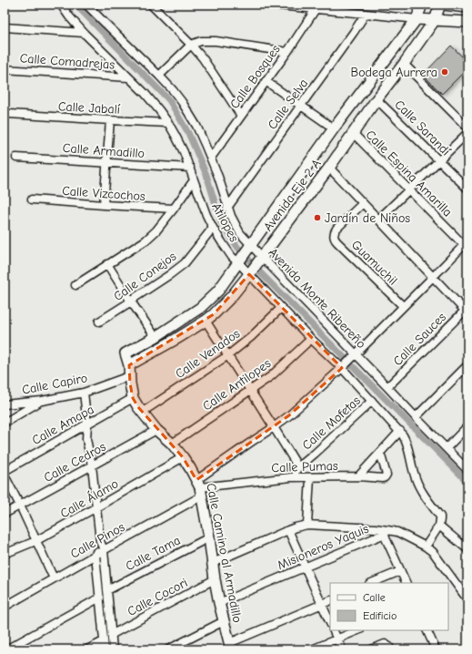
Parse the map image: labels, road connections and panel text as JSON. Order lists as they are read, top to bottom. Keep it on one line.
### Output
{"streets":{"street":["Calle Comadrejas","Calle Bosques","Calle Selva","Calle Jabalí","Calle Sarandí","Calle Armadillo","Calle Espina Amarilla","Calle Vizcochos","Avenida Eje 2 A","Atilopes","Guamuchil","Calle Conejos","Avenida Monte Ribereño","Calle Sauces","Calle Venados","Calle Capiro","Calle Antilopes","Calle Mofetas","Calle Amapa","Calle Cedros","Calle Pumas","Calle Álamo","Calle Pinos","Misioneros Yaquis","Calle Tama","Calle Camino al Armadillo","Calle Cocori"]},"crossings":[["Calle Comadrejas","Atilopes"],["Calle Bosques","Avenida Monte Ribereño"],["Calle Selva","Avenida Monte Ribereño"],["Calle Jabalí","Atilopes"],["Calle Sarandí","Avenida Eje 2 A"],["Calle Armadillo","Atilopes"],["Calle Espina Amarilla","Avenida Eje 2 A"],["Calle Espina Amarilla","Calle Pinos"],["Avenida Eje 2 A","Atilopes"],["Avenida Eje 2 A","Avenida Monte Ribereño"],["Avenida Eje 2 A","Calle Camino al Armadillo"],["Atilopes","Calle Conejos"],["Atilopes","Calle Venados"],["Atilopes","Calle Antilopes"],["Atilopes","Calle Mofetas"],["Atilopes","Calle Pinos"],["Guamuchil","Calle Pinos"],["Avenida Monte Ribereño","Calle Sauces"],["Avenida Monte Ribereño","Calle Pinos"],["Calle Venados","Calle Camino al Armadillo"],["Calle Capiro","Calle Camino al Armadillo"],["Calle Antilopes","Calle Camino al Armadillo"],["Calle Mofetas","Calle Pumas"],["Calle Amapa","Calle Camino al Armadillo"],["Calle Cedros","Calle Camino al Armadillo"],["Calle Pumas","Calle Pinos"],["Calle Pumas","Calle Camino al Armadillo"],["Calle Álamo","Calle Camino al Armadillo"],["Calle Pinos","Calle Camino al Armadillo"],["Misioneros Yaquis","Calle Camino al Armadillo"],["Calle Tama","Calle Camino al Armadillo"],["Calle Camino al Armadillo","Calle Cocori"]],"places":["Bodega Aurrera","Jardín de Niños"],"legend":["Calle","Edificio"]}
